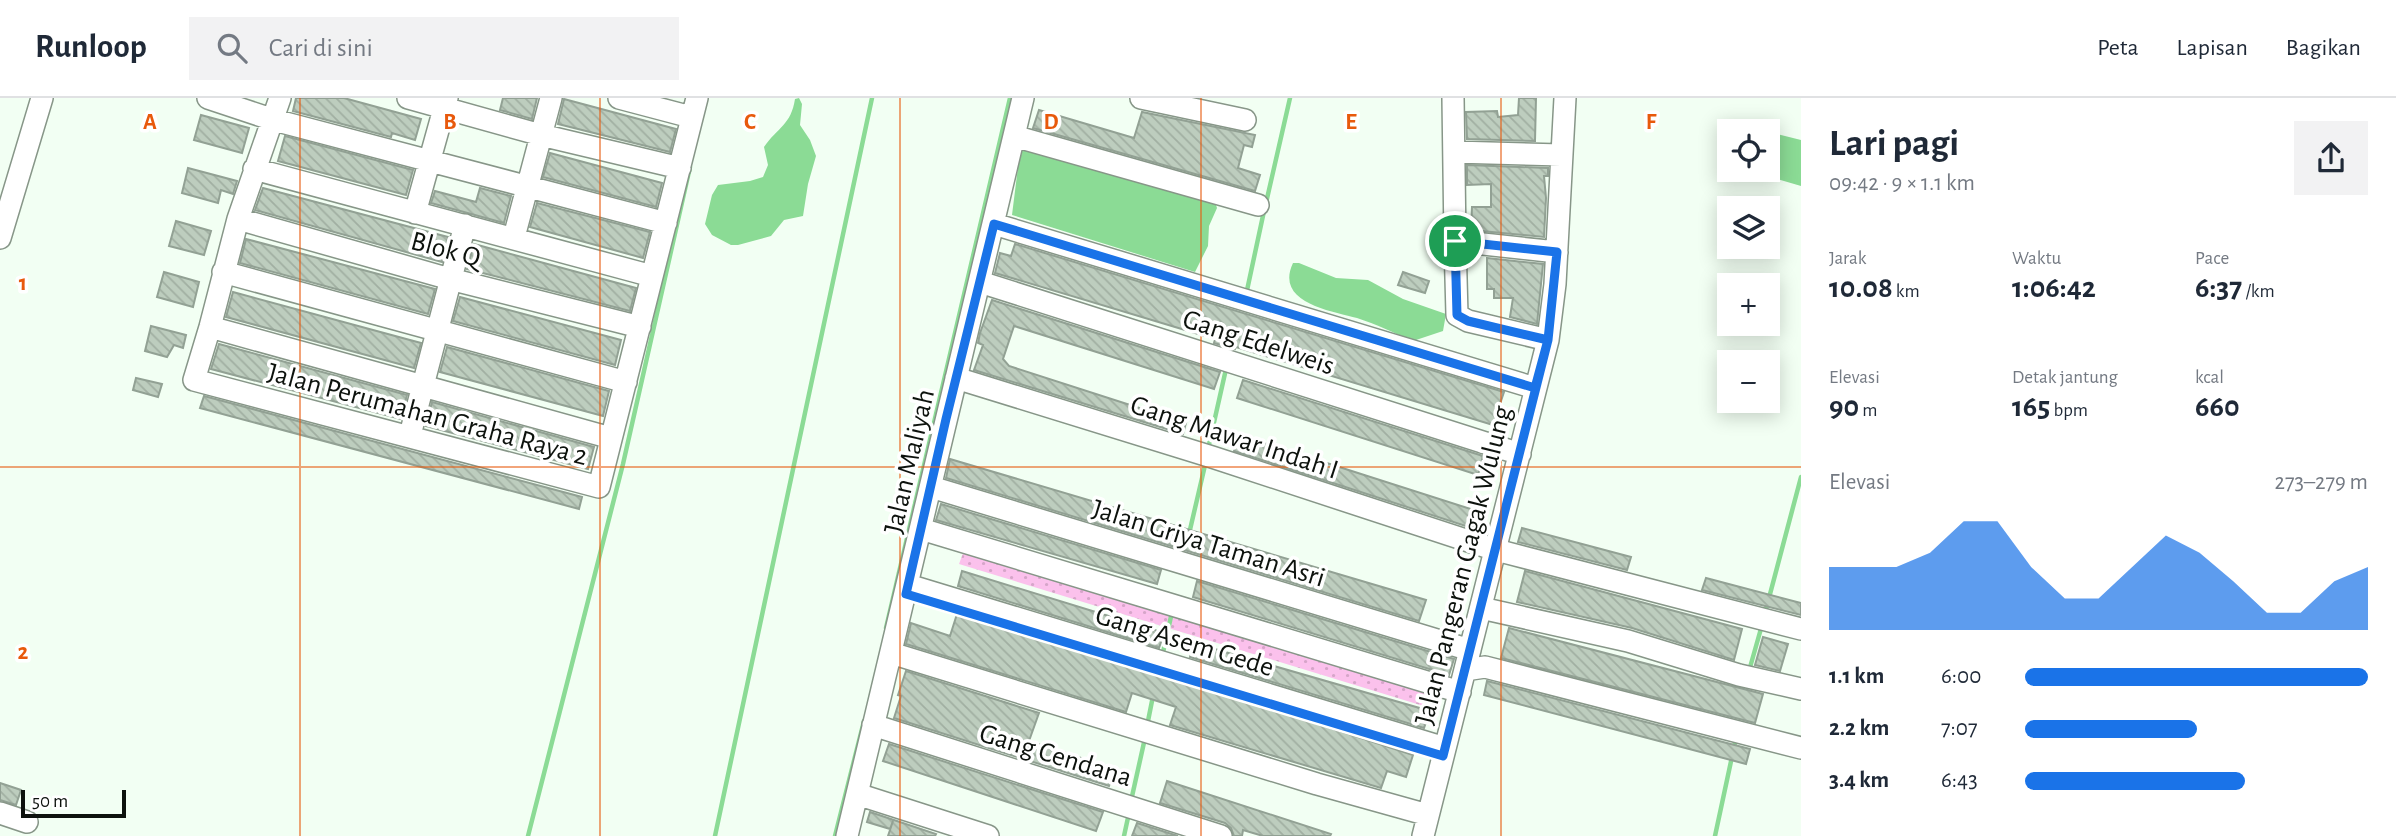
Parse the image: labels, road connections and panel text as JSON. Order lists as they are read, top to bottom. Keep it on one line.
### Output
{"streets":{"street":["Blok Q","Gang Edelweis","Jalan Perumahan Graha Raya 2","Gang Mawar Indah I","Jalan Maliyah","Jalan Griya Taman Asri","Jalan Pangeran Gagak Wulung","Gang Asem Gede","Gang Cendana"]},"crossings":[["Blok Q","Jalan Perumahan Graha Raya 2"],["Gang Edelweis","Jalan Maliyah"],["Gang Edelweis","Jalan Pangeran Gagak Wulung"],["Gang Mawar Indah I","Jalan Maliyah"],["Gang Mawar Indah I","Jalan Pangeran Gagak Wulung"],["Jalan Maliyah","Jalan Griya Taman Asri"],["Jalan Maliyah","Gang Asem Gede"],["Jalan Maliyah","Gang Cendana"],["Jalan Griya Taman Asri","Jalan Pangeran Gagak Wulung"],["Jalan Pangeran Gagak Wulung","Gang Asem Gede"]],"scale_bar":"50 m","page":{"header":"Runloop","search":"Cari di sini","nav":["Peta","Lapisan","Bagikan"],"heading":["Lari pagi","09:42 · 9 × 1.1 km"],"map_buttons":["+","−"],"stats":[["Jarak","10.08 km"],["Waktu","1:06:42"],["Pace","6:37 /km"],["Elevasi","90 m"],["Detak jantung","165 bpm"],["kcal","660"]],"chart":["Elevasi","273–279 m"],"list":[{"name":"1.1 km","note":"6:00"},{"name":"2.2 km","note":"7:07"},{"name":"3.4 km","note":"6:43"}],"scale":"50 m"},"grid":{"columns":["A","B","C","D","E","F"],"rows":["1","2"]}}
